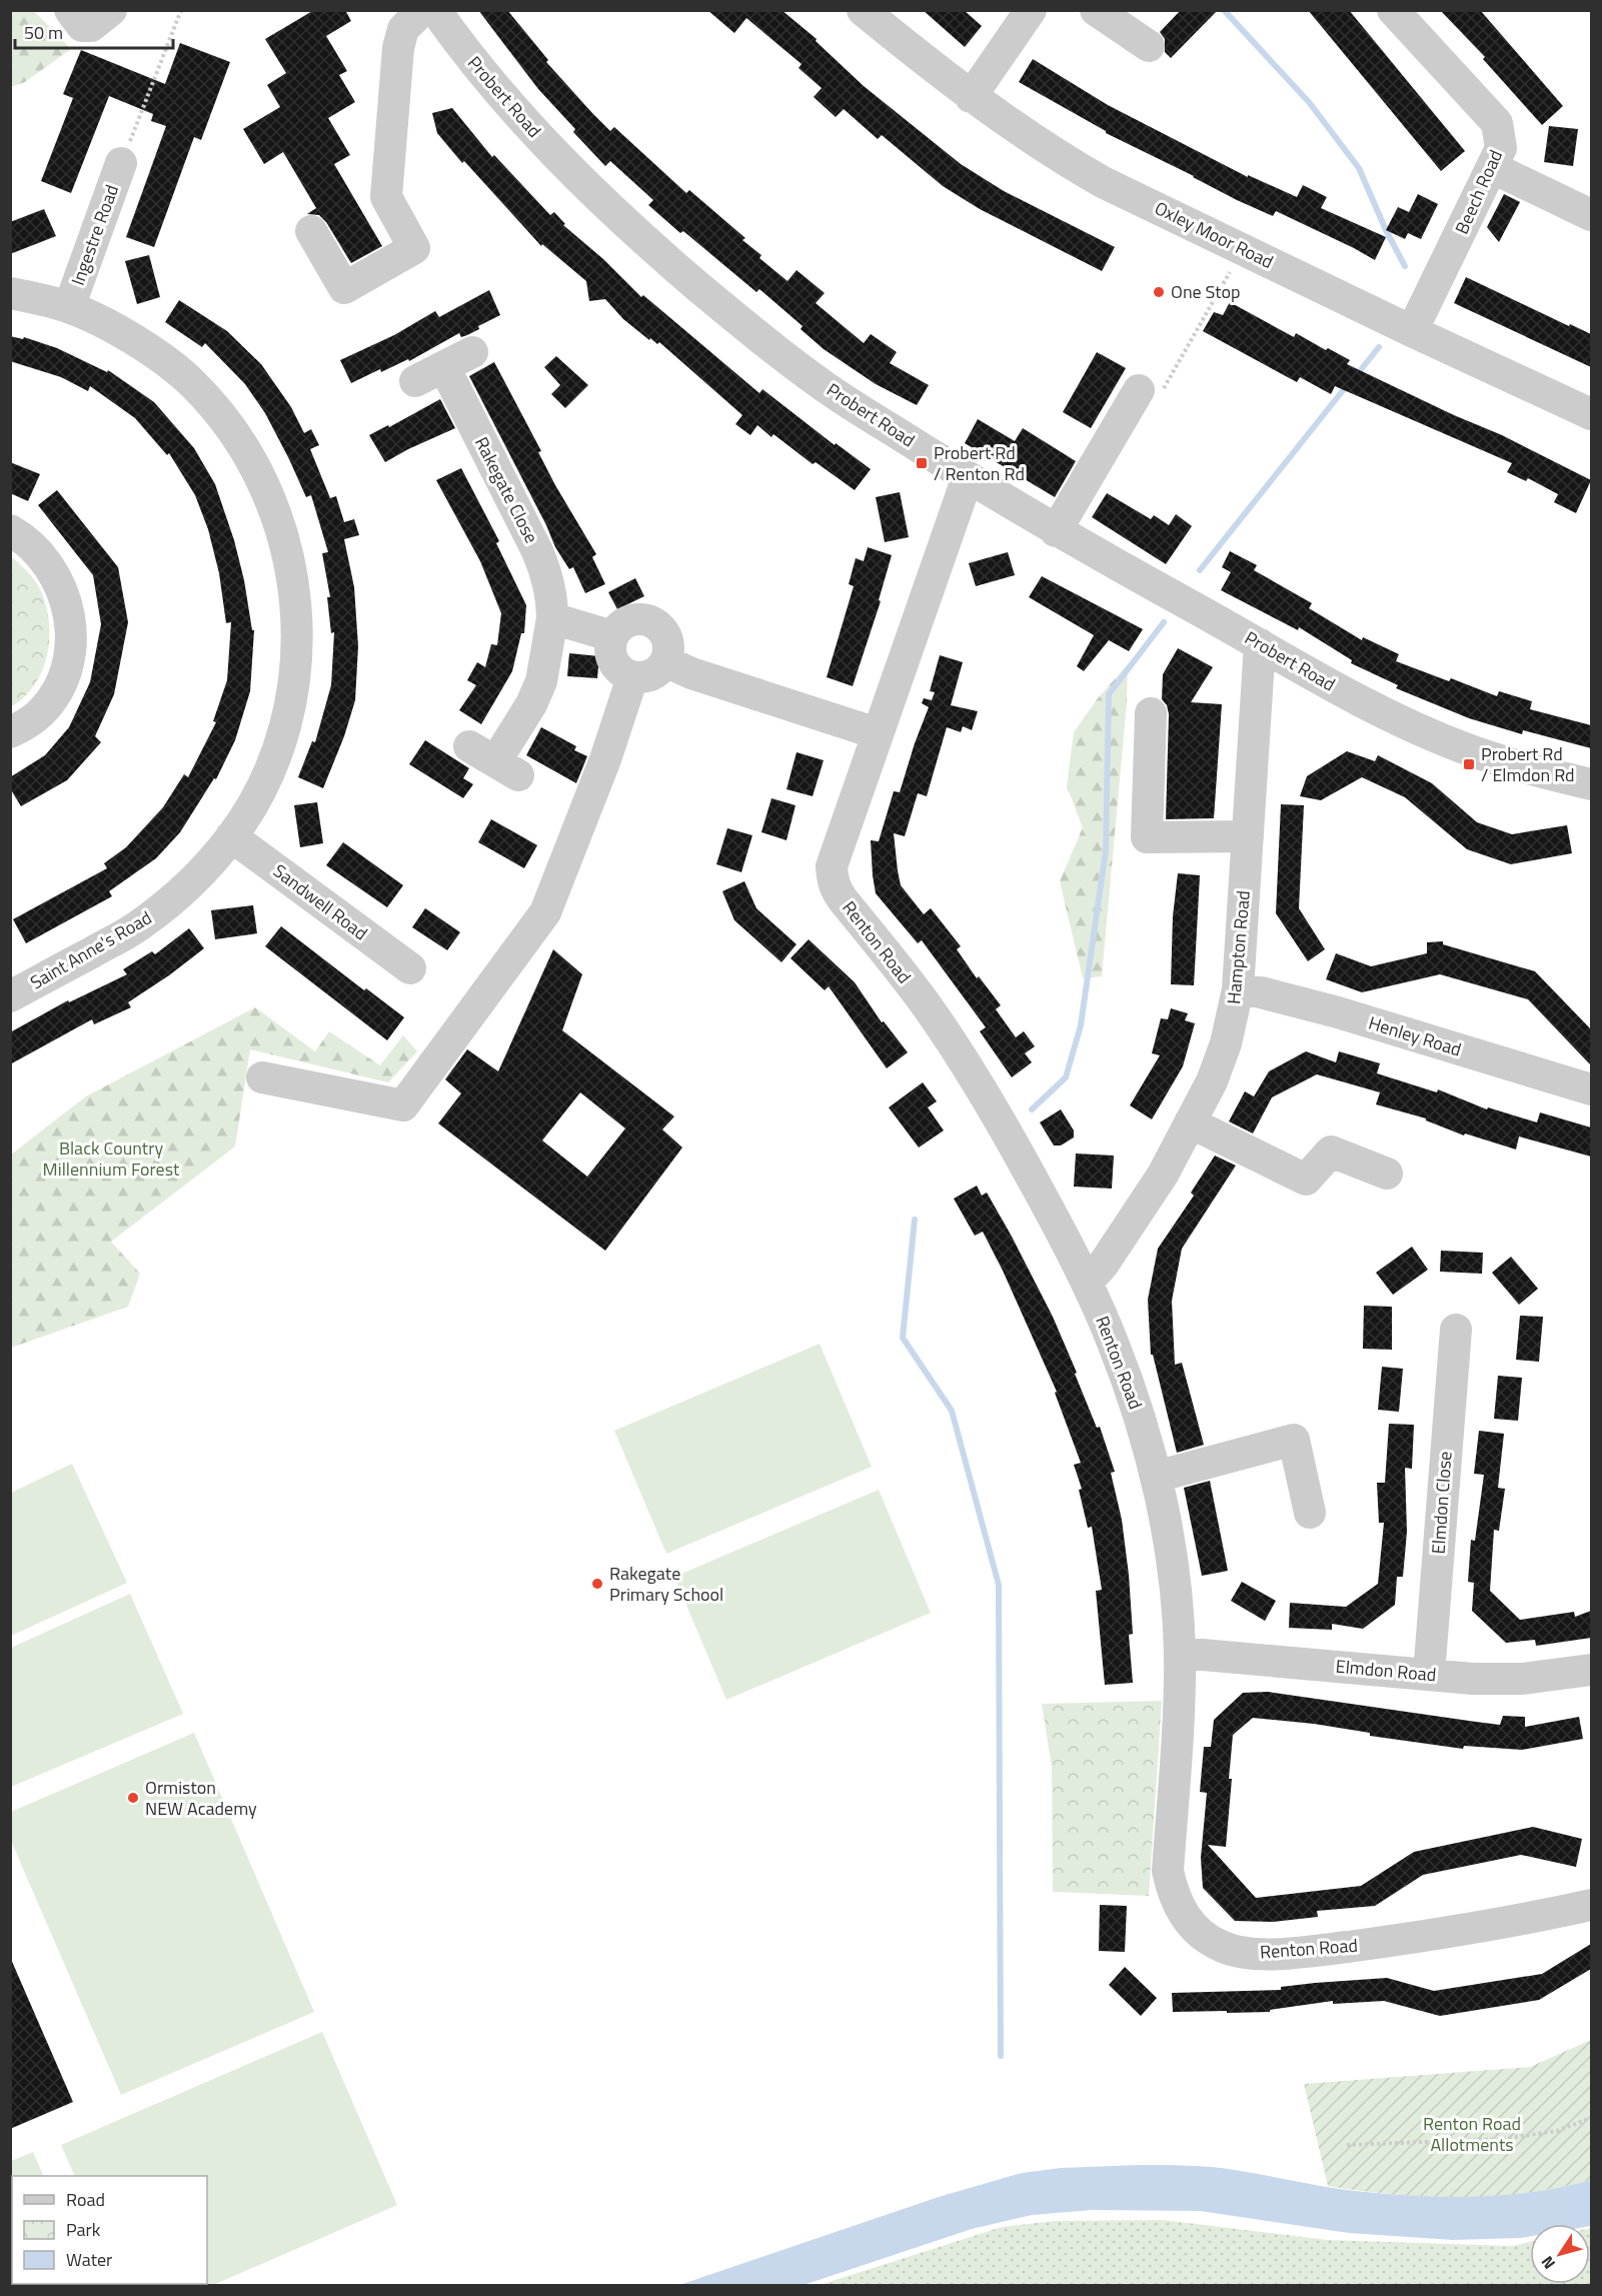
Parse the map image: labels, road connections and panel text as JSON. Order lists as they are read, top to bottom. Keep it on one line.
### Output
{"streets":{"street":["Probert Road","Beech Road","Ingestre Road","Oxley Moor Road","Rakegate Close","Sandwell Road","Renton Road","Hampton Road","Saint Anne's Road","Henley Road","Elmdon Close","Elmdon Road"]},"crossings":[["Probert Road","Renton Road"],["Probert Road","Hampton Road"],["Beech Road","Oxley Moor Road"],["Ingestre Road","Saint Anne's Road"],["Sandwell Road","Saint Anne's Road"],["Renton Road","Hampton Road"],["Renton Road","Elmdon Road"],["Hampton Road","Henley Road"],["Elmdon Close","Elmdon Road"]],"parks":["Black Country Millennium Forest","Renton Road Allotments"],"places":{"other":["One Stop","Rakegate Primary School","Ormiston NEW Academy"],"transit":["Probert Rd / Renton Rd","Probert Rd / Elmdon Rd"]},"legend":["Road","Park","Water"],"scale_bar":"50 m","north":"bottom left"}
